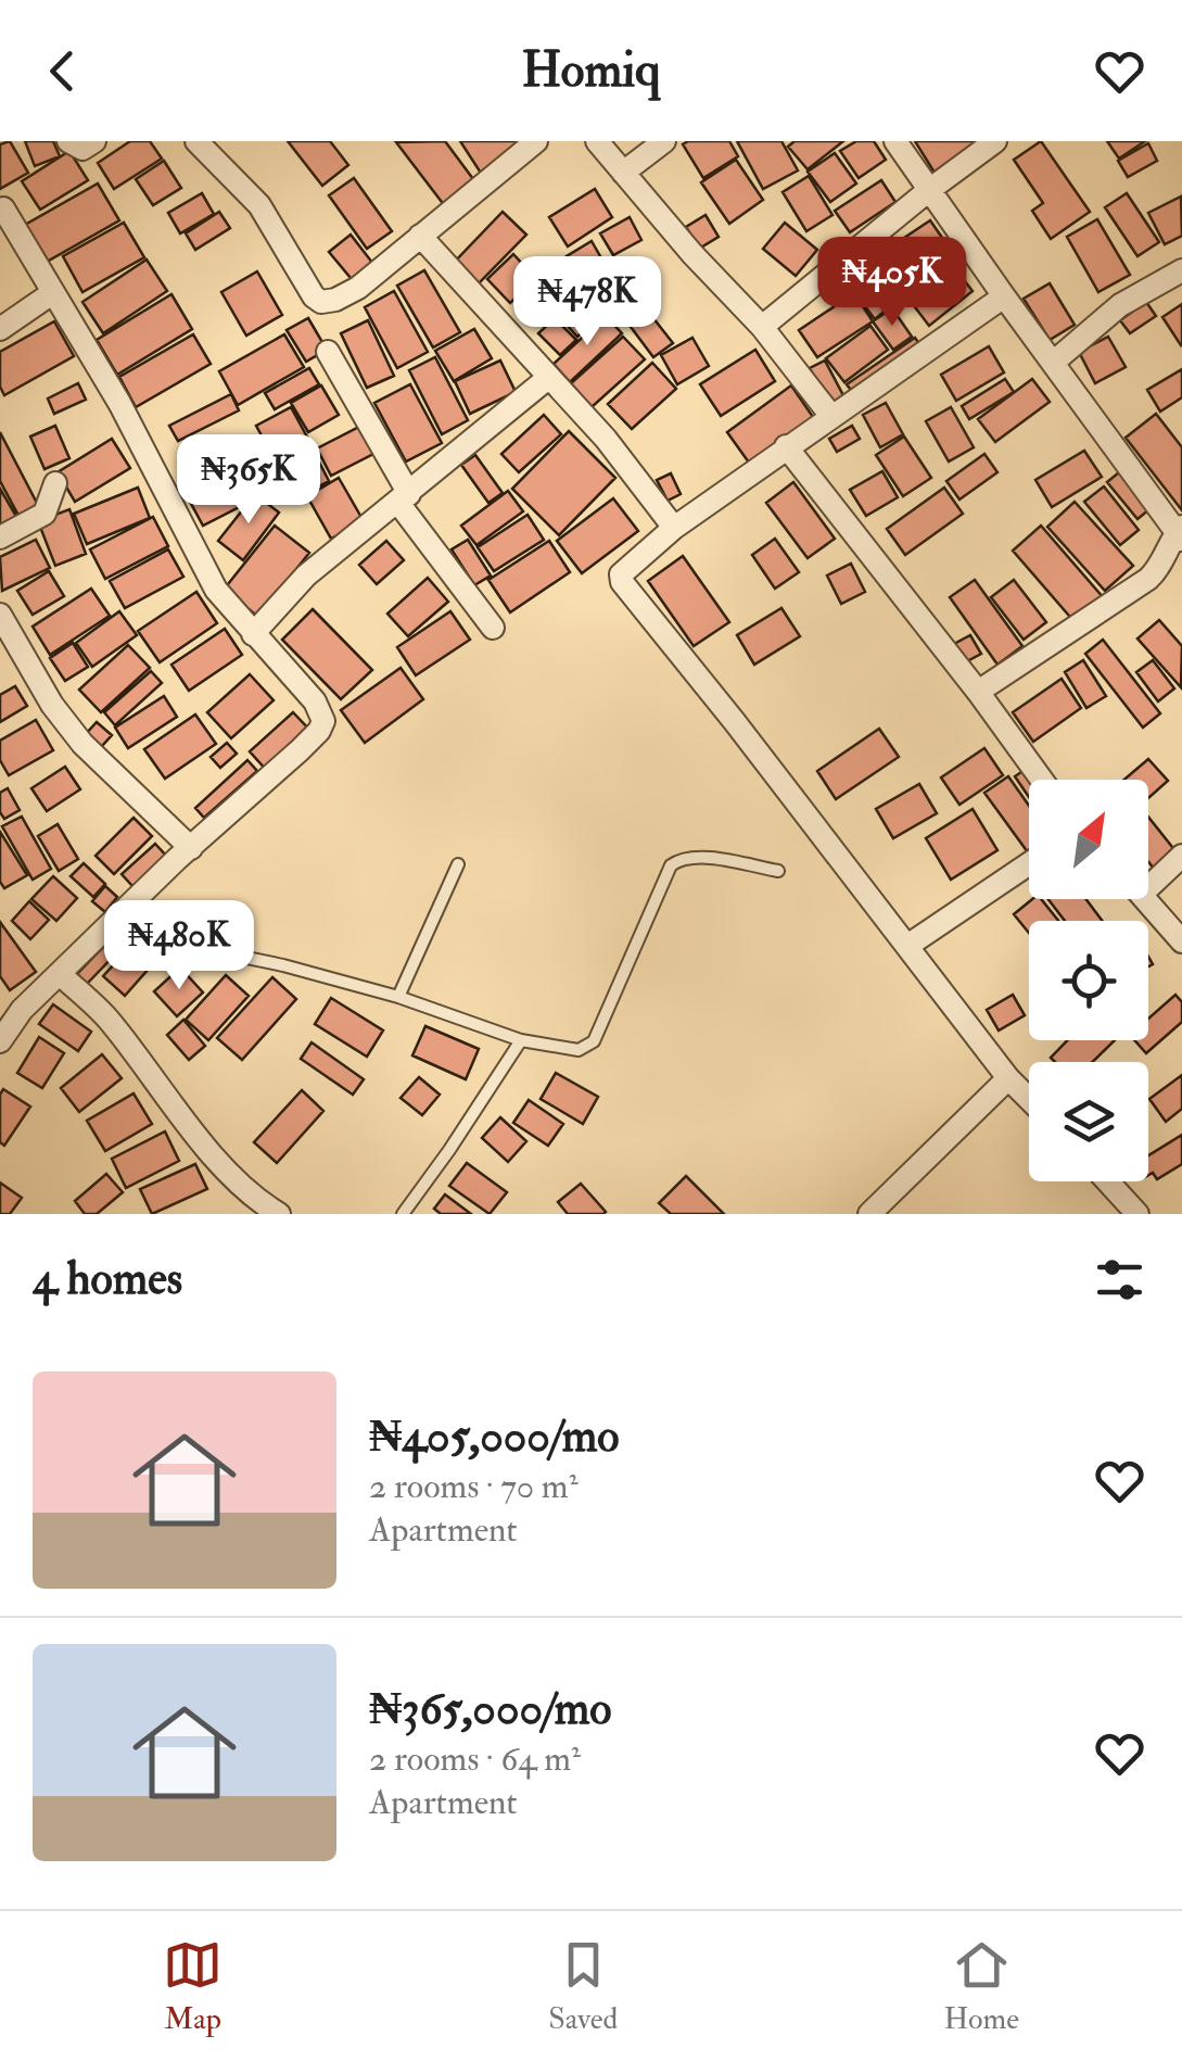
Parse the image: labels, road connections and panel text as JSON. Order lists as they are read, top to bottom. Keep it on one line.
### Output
{"north":"top right","page":{"header":"Homiq","price":["₦405K","₦478K","₦365K","₦480K"],"heading":"4 homes","list":[{"name":"₦405,000/mo","note":"2 rooms · 70 m² · Apartment"},{"name":"₦365,000/mo","note":"2 rooms · 64 m² · Apartment"}],"tabs":["Map","Saved","Home"]}}
